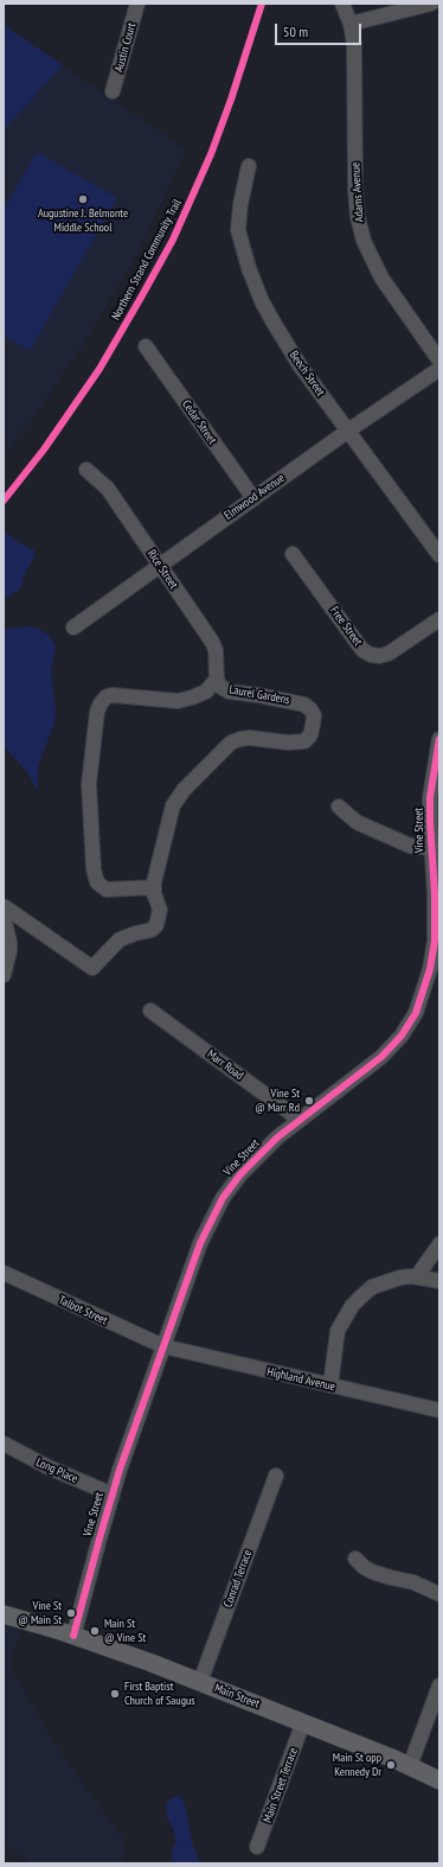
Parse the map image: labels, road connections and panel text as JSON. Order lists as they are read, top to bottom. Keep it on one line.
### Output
{"streets":{"main road":["Main Street"],"street":["Austin Court","Adams Avenue","Beech Street","Cedar Street","Elmwood Avenue","Rice Street","Free Street","Laurel Gardens","Vine Street","Marr Road","Talbot Street","Highland Avenue","Long Place","Conrad Terrace","Main Street Terrace"],"cycle path":["Northern Strand Community Trail"]},"crossings":[["Beech Street","Elmwood Avenue"],["Cedar Street","Elmwood Avenue"],["Elmwood Avenue","Rice Street"],["Rice Street","Laurel Gardens"],["Vine Street","Marr Road"],["Vine Street","Talbot Street"],["Vine Street","Highland Avenue"],["Vine Street","Long Place"],["Vine Street","Main Street"],["Talbot Street","Highland Avenue"],["Conrad Terrace","Main Street"],["Main Street","Main Street Terrace"]],"places":["Augustine J. Belmonte Middle School","Vine St @ Marr Rd","Vine St @ Main St","Main St @ Vine St","First Baptist Church of Saugus","Main St opp Kennedy Dr"],"scale_bar":"50 m"}
